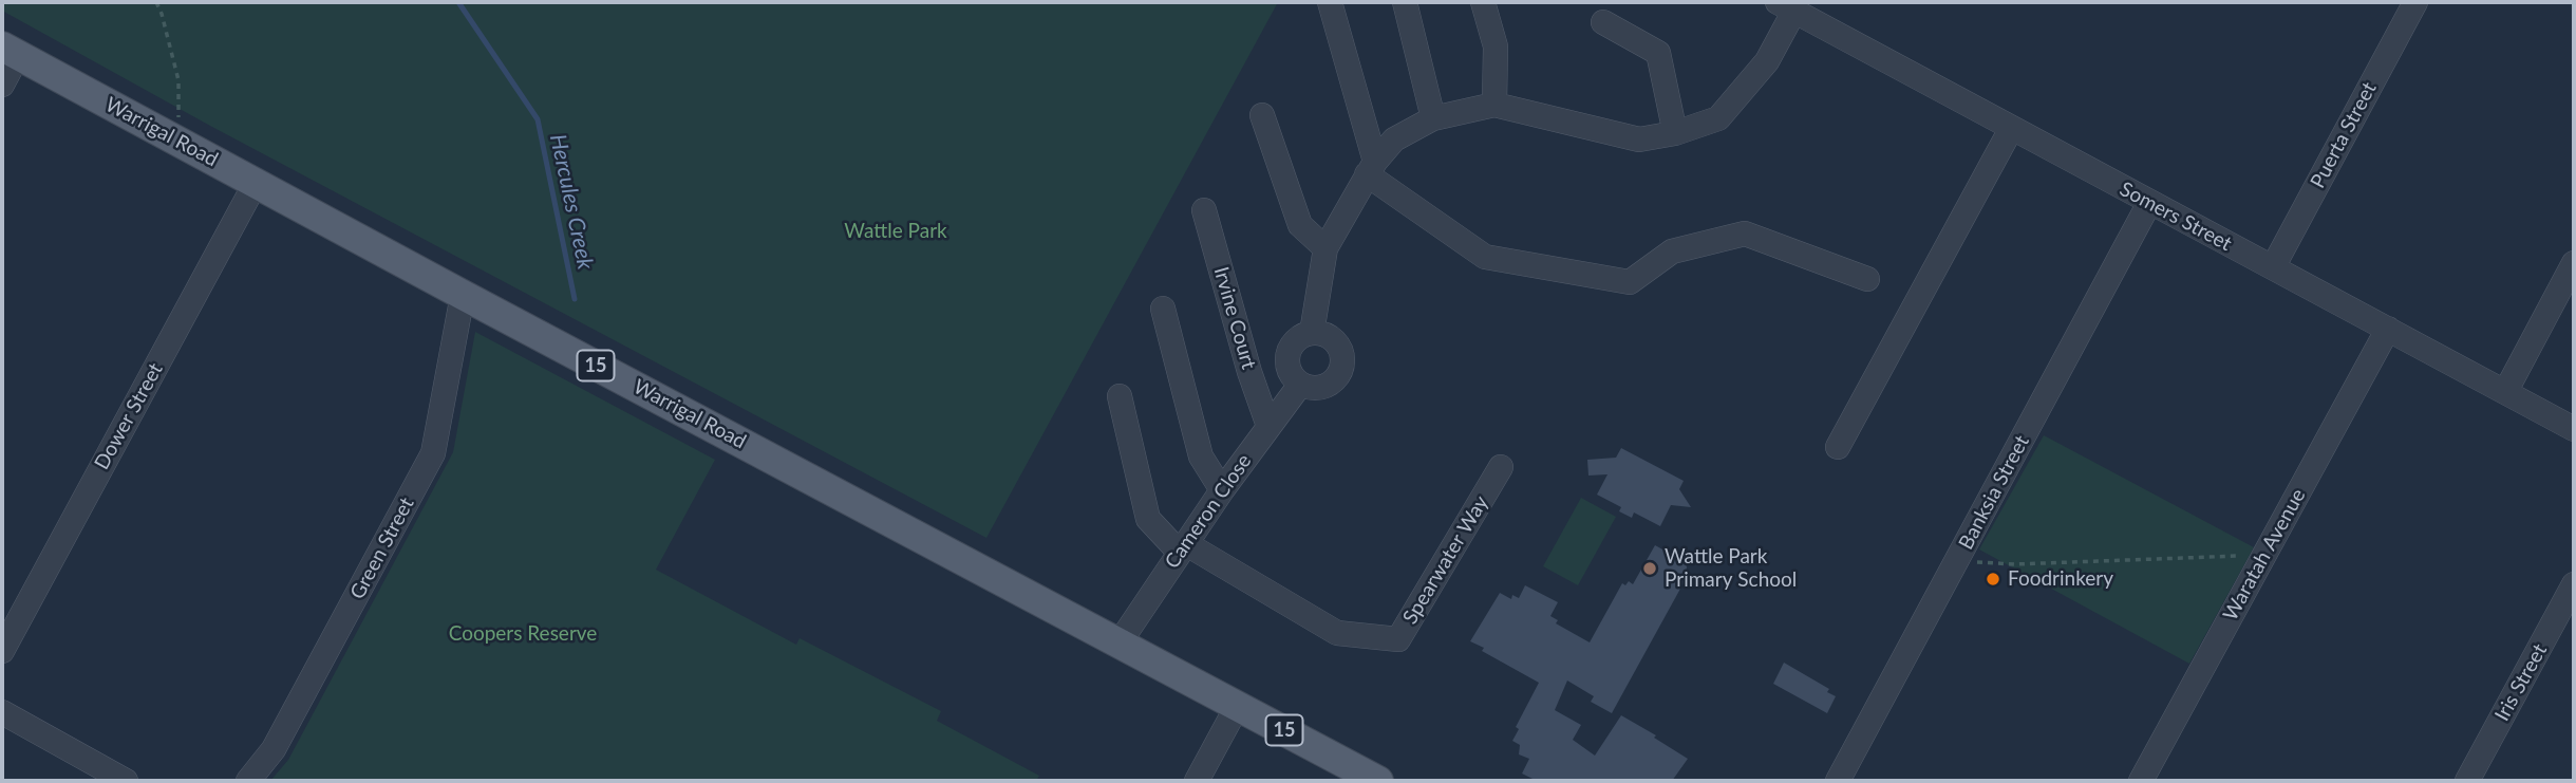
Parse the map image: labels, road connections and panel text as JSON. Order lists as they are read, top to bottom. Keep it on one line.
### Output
{"streets":{"main road":["Warrigal Road","15"],"street":["Puerta Street","Somers Street","Irvine Court","Dower Street","Banksia Street","Cameron Close","Green Street","Waratah Avenue","Spearwater Way","Iris Street"]},"crossings":[["Warrigal Road","Dower Street"],["Warrigal Road","Cameron Close"],["Warrigal Road","Green Street"],["Puerta Street","Somers Street"],["Somers Street","Banksia Street"],["Somers Street","Waratah Avenue"],["Irvine Court","Cameron Close"],["Cameron Close","Spearwater Way"]],"water":["Hercules Creek"],"parks":["Wattle Park","Coopers Reserve"],"places":["Wattle Park Primary School","Foodrinkery"]}
